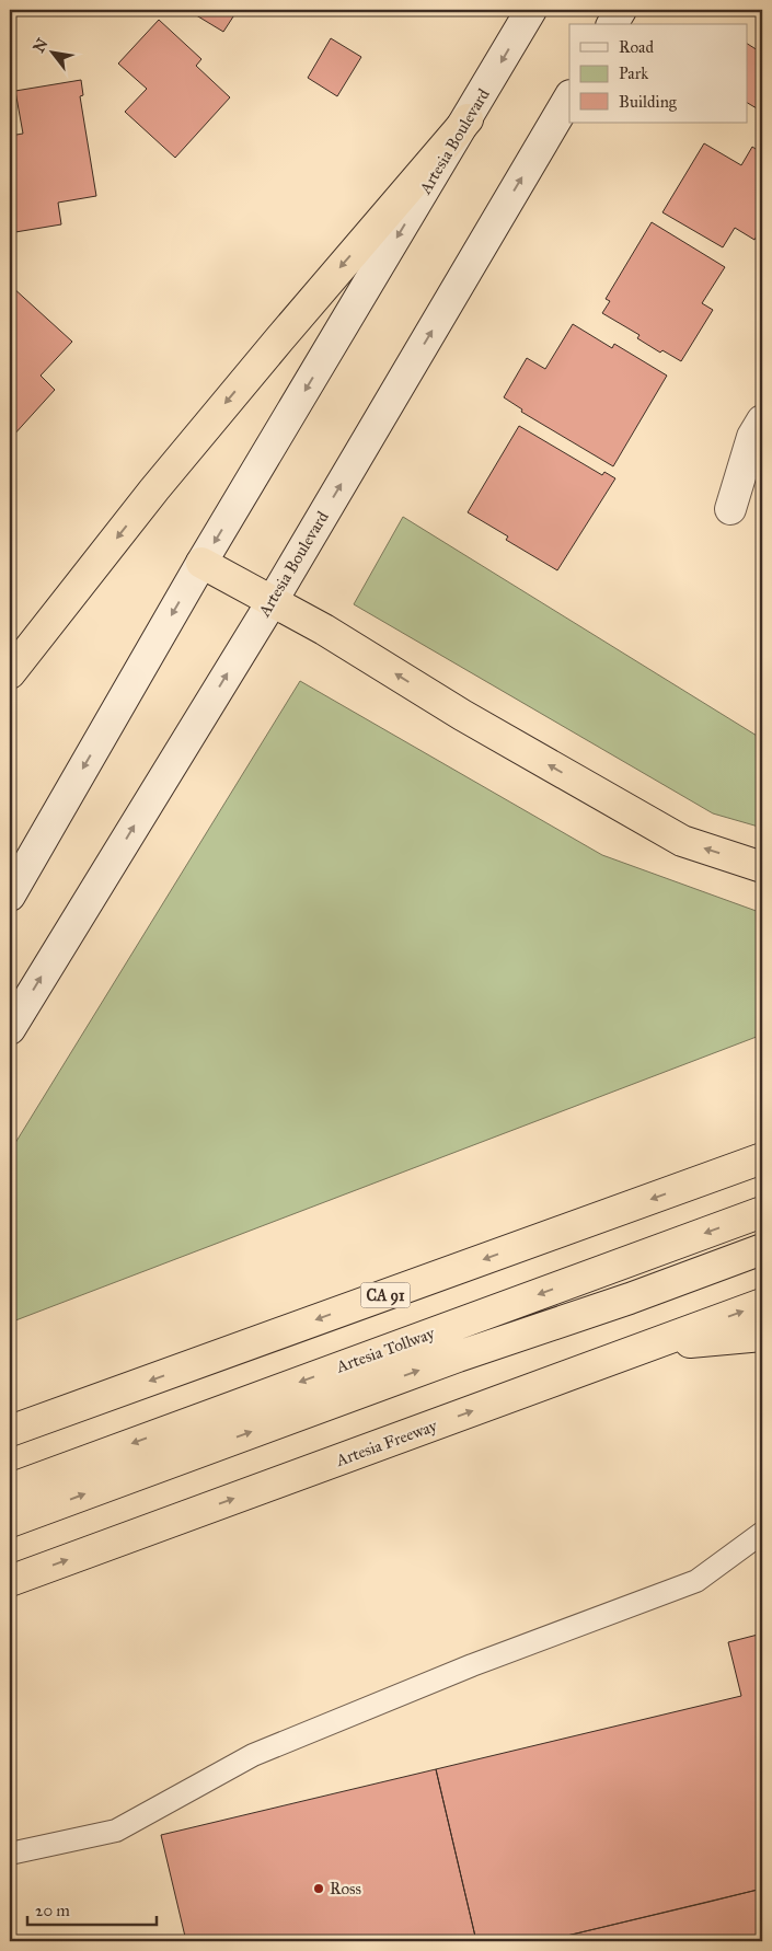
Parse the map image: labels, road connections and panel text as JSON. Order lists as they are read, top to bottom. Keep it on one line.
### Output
{"streets":{"highway":["CA 91","Artesia Tollway","Artesia Freeway"],"main road":["Artesia Boulevard"]},"places":["Ross"],"legend":["Road","Park","Building"],"scale_bar":"20 m","north":"top left"}
